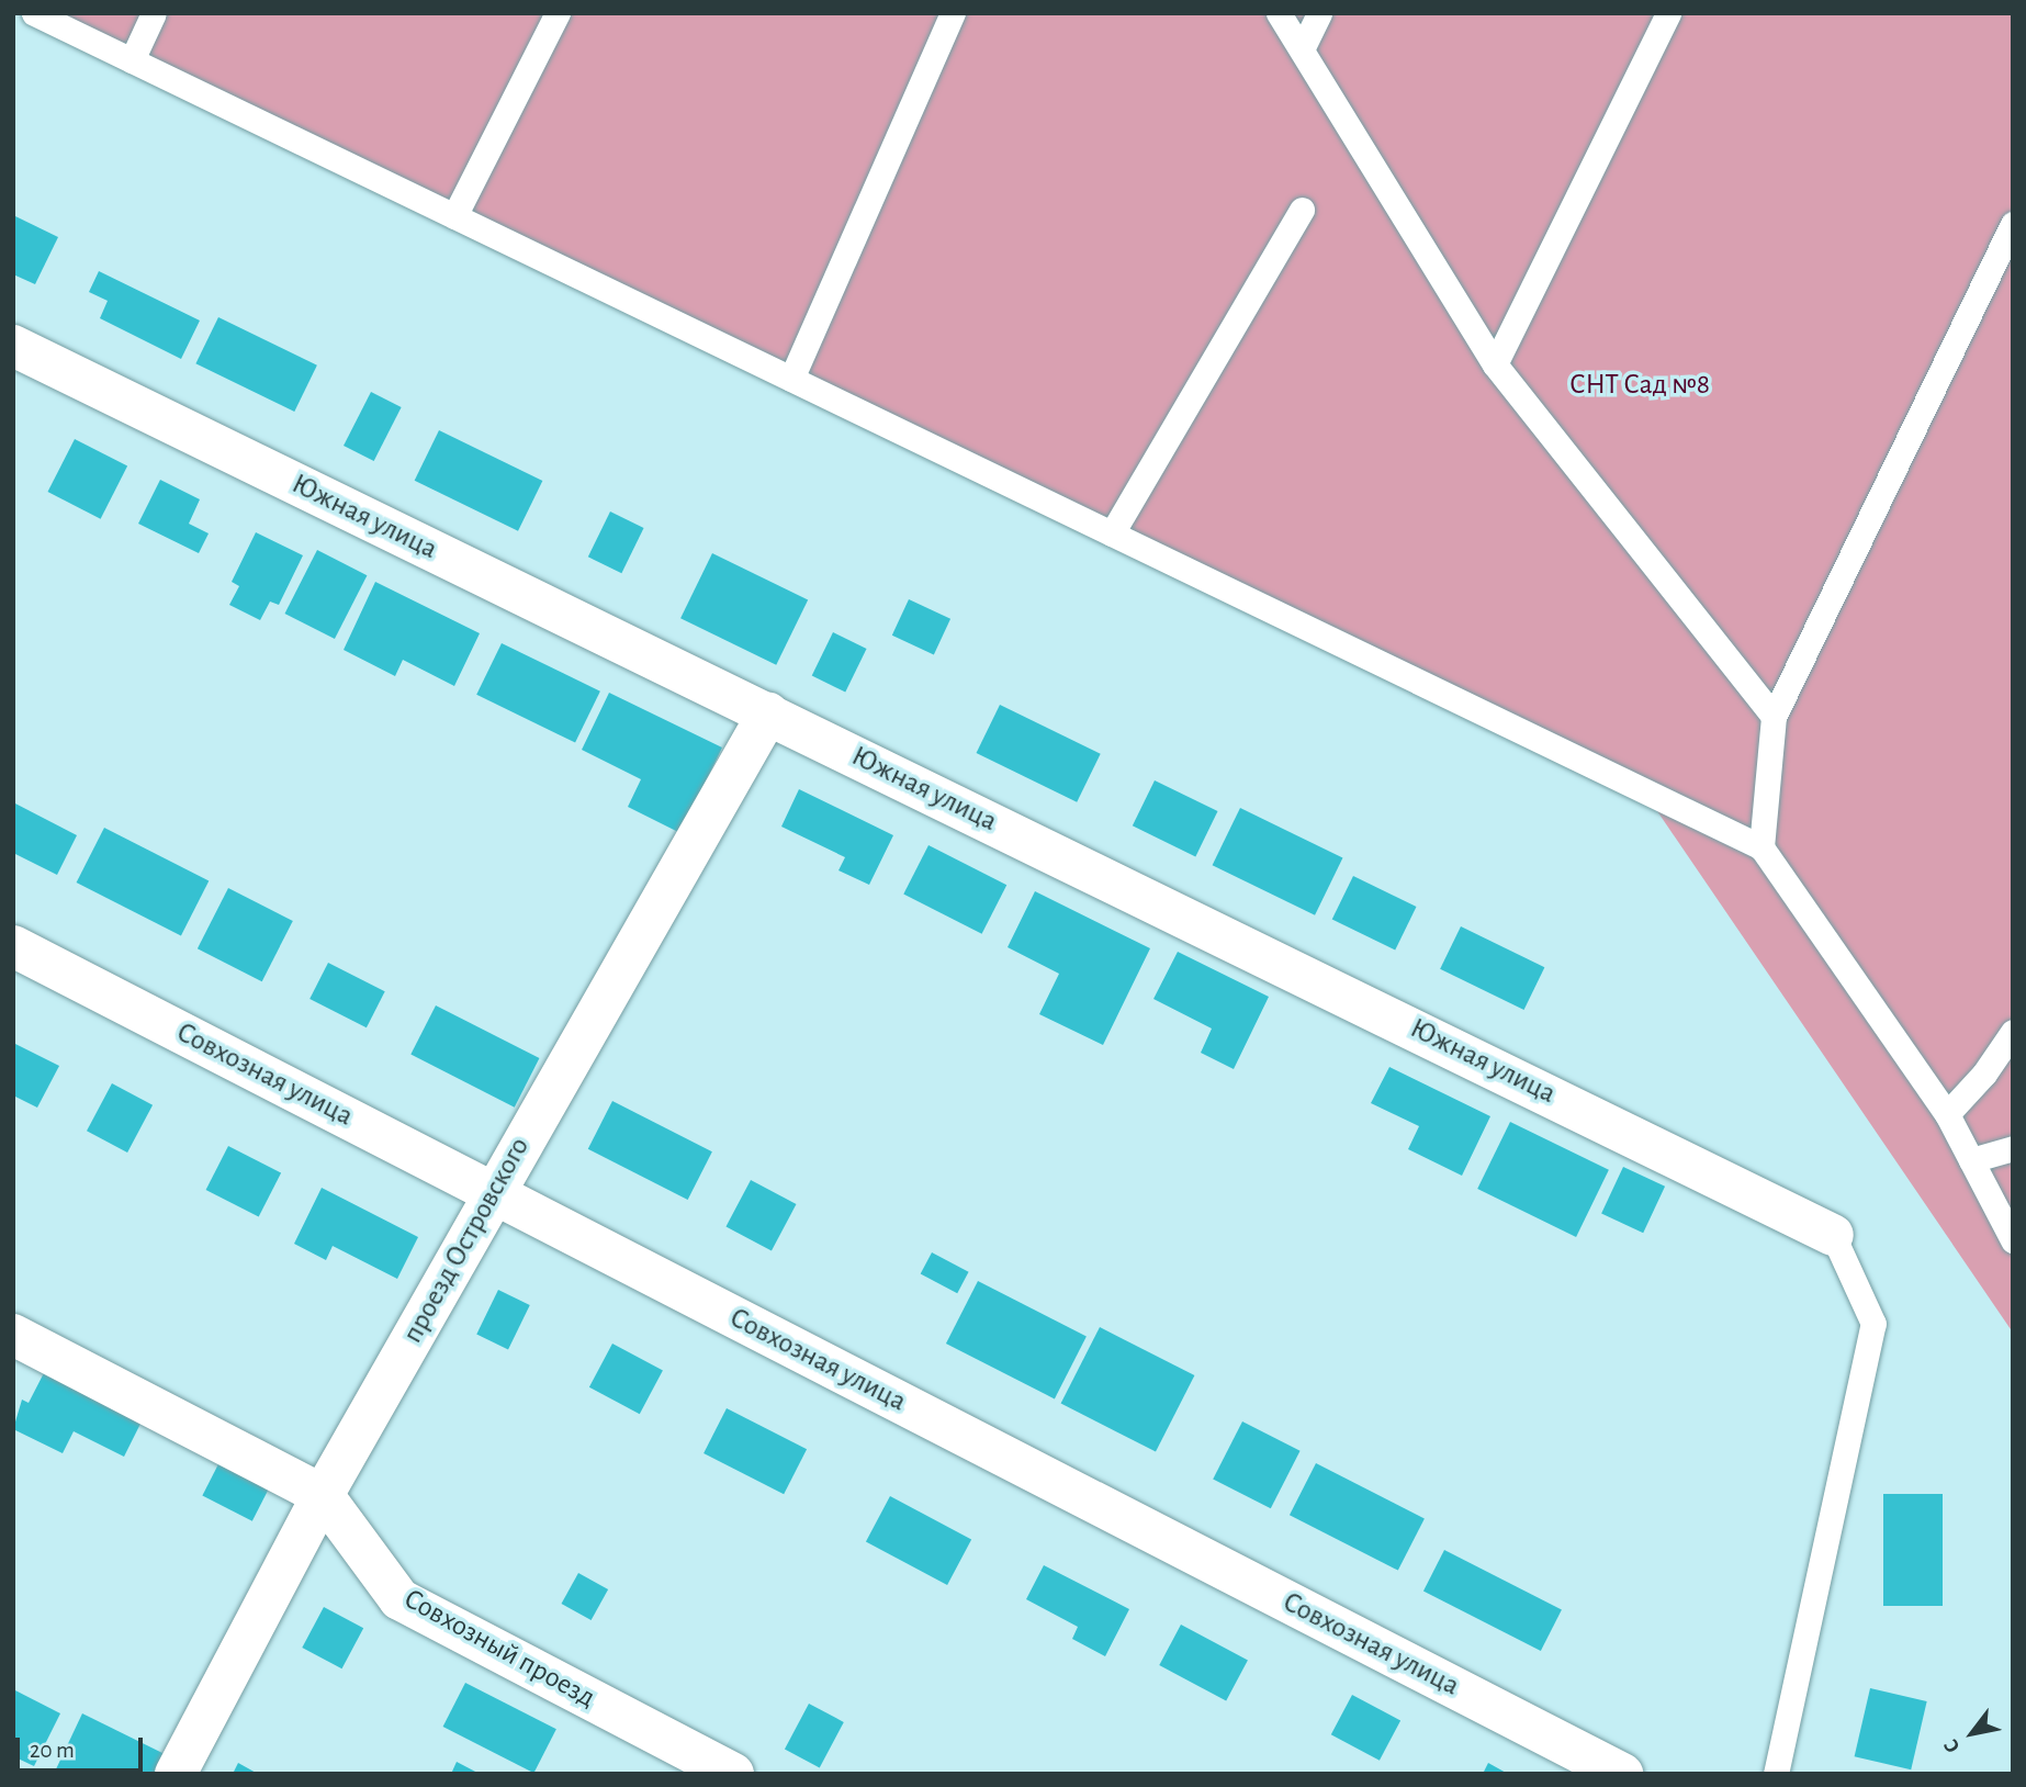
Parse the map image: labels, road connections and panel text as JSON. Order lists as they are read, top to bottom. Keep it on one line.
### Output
{"streets":{"street":["Южная улица","Совхозная улица","проезд Островского","Совхозный проезд"]},"crossings":[["Южная улица","проезд Островского"],["Совхозная улица","проезд Островского"],["проезд Островского","Совхозный проезд"]],"parks":["СНТ Сад №8"],"scale_bar":"20 m","north":"bottom left"}
